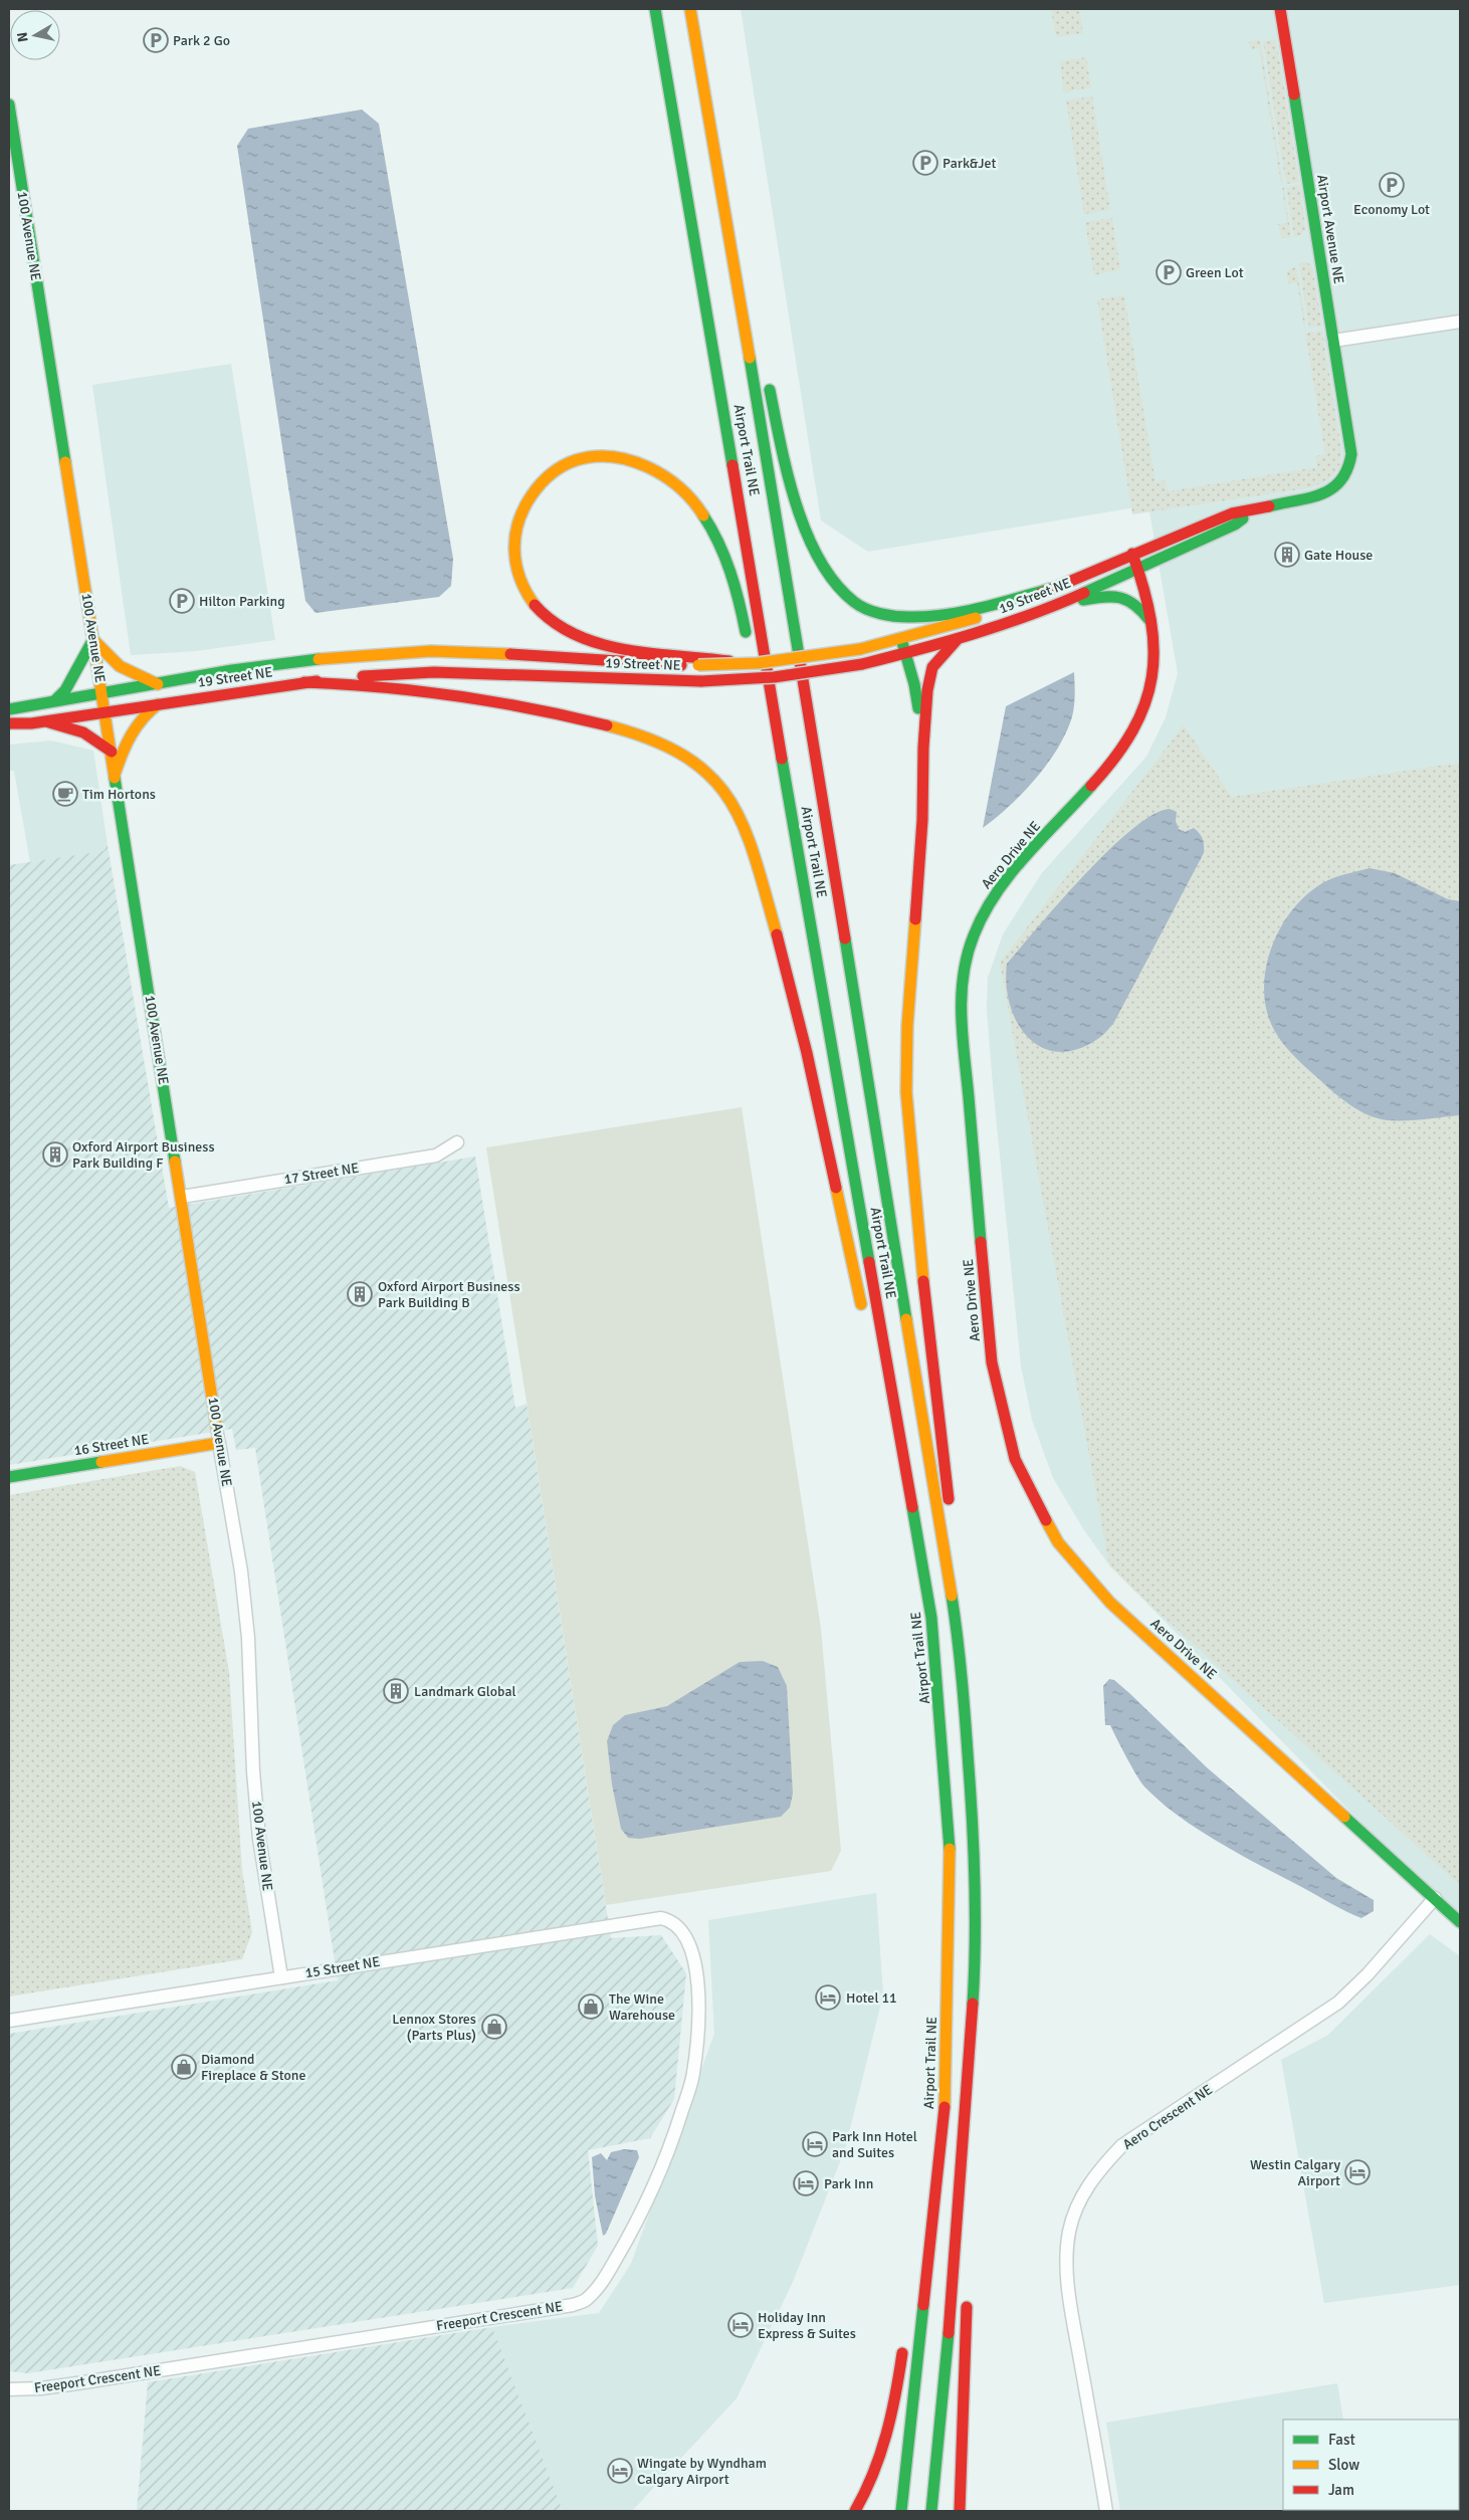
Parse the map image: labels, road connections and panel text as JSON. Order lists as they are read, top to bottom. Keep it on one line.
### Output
{"streets":{"main road":["Airport Avenue NE","100 Avenue NE","Airport Trail NE","19 Street NE","Aero Drive NE","16 Street NE"],"street":["17 Street NE","15 Street NE","Aero Crescent NE","Freeport Crescent NE"]},"crossings":[["Airport Avenue NE","19 Street NE"],["100 Avenue NE","19 Street NE"],["100 Avenue NE","17 Street NE"],["100 Avenue NE","16 Street NE"],["100 Avenue NE","15 Street NE"],["19 Street NE","Aero Drive NE"],["Aero Drive NE","Aero Crescent NE"],["15 Street NE","Freeport Crescent NE"]],"places":{"parking":["Park 2 Go","Park&Jet","Economy Lot","Green Lot","Hilton Parking"],"building":["Gate House","Oxford Airport Business Park Building F","Oxford Airport Business Park Building B","Landmark Global"],"cafe":["Tim Hortons"],"hotel":["Hotel 11","Park Inn Hotel and Suites","Westin Calgary Airport","Park Inn","Holiday Inn Express & Suites","Wingate by Wyndham Calgary Airport"],"shop":["The Wine Warehouse","Lennox Stores (Parts Plus)","Diamond Fireplace & Stone"]},"legend":["Fast","Slow","Jam"],"north":"left"}
